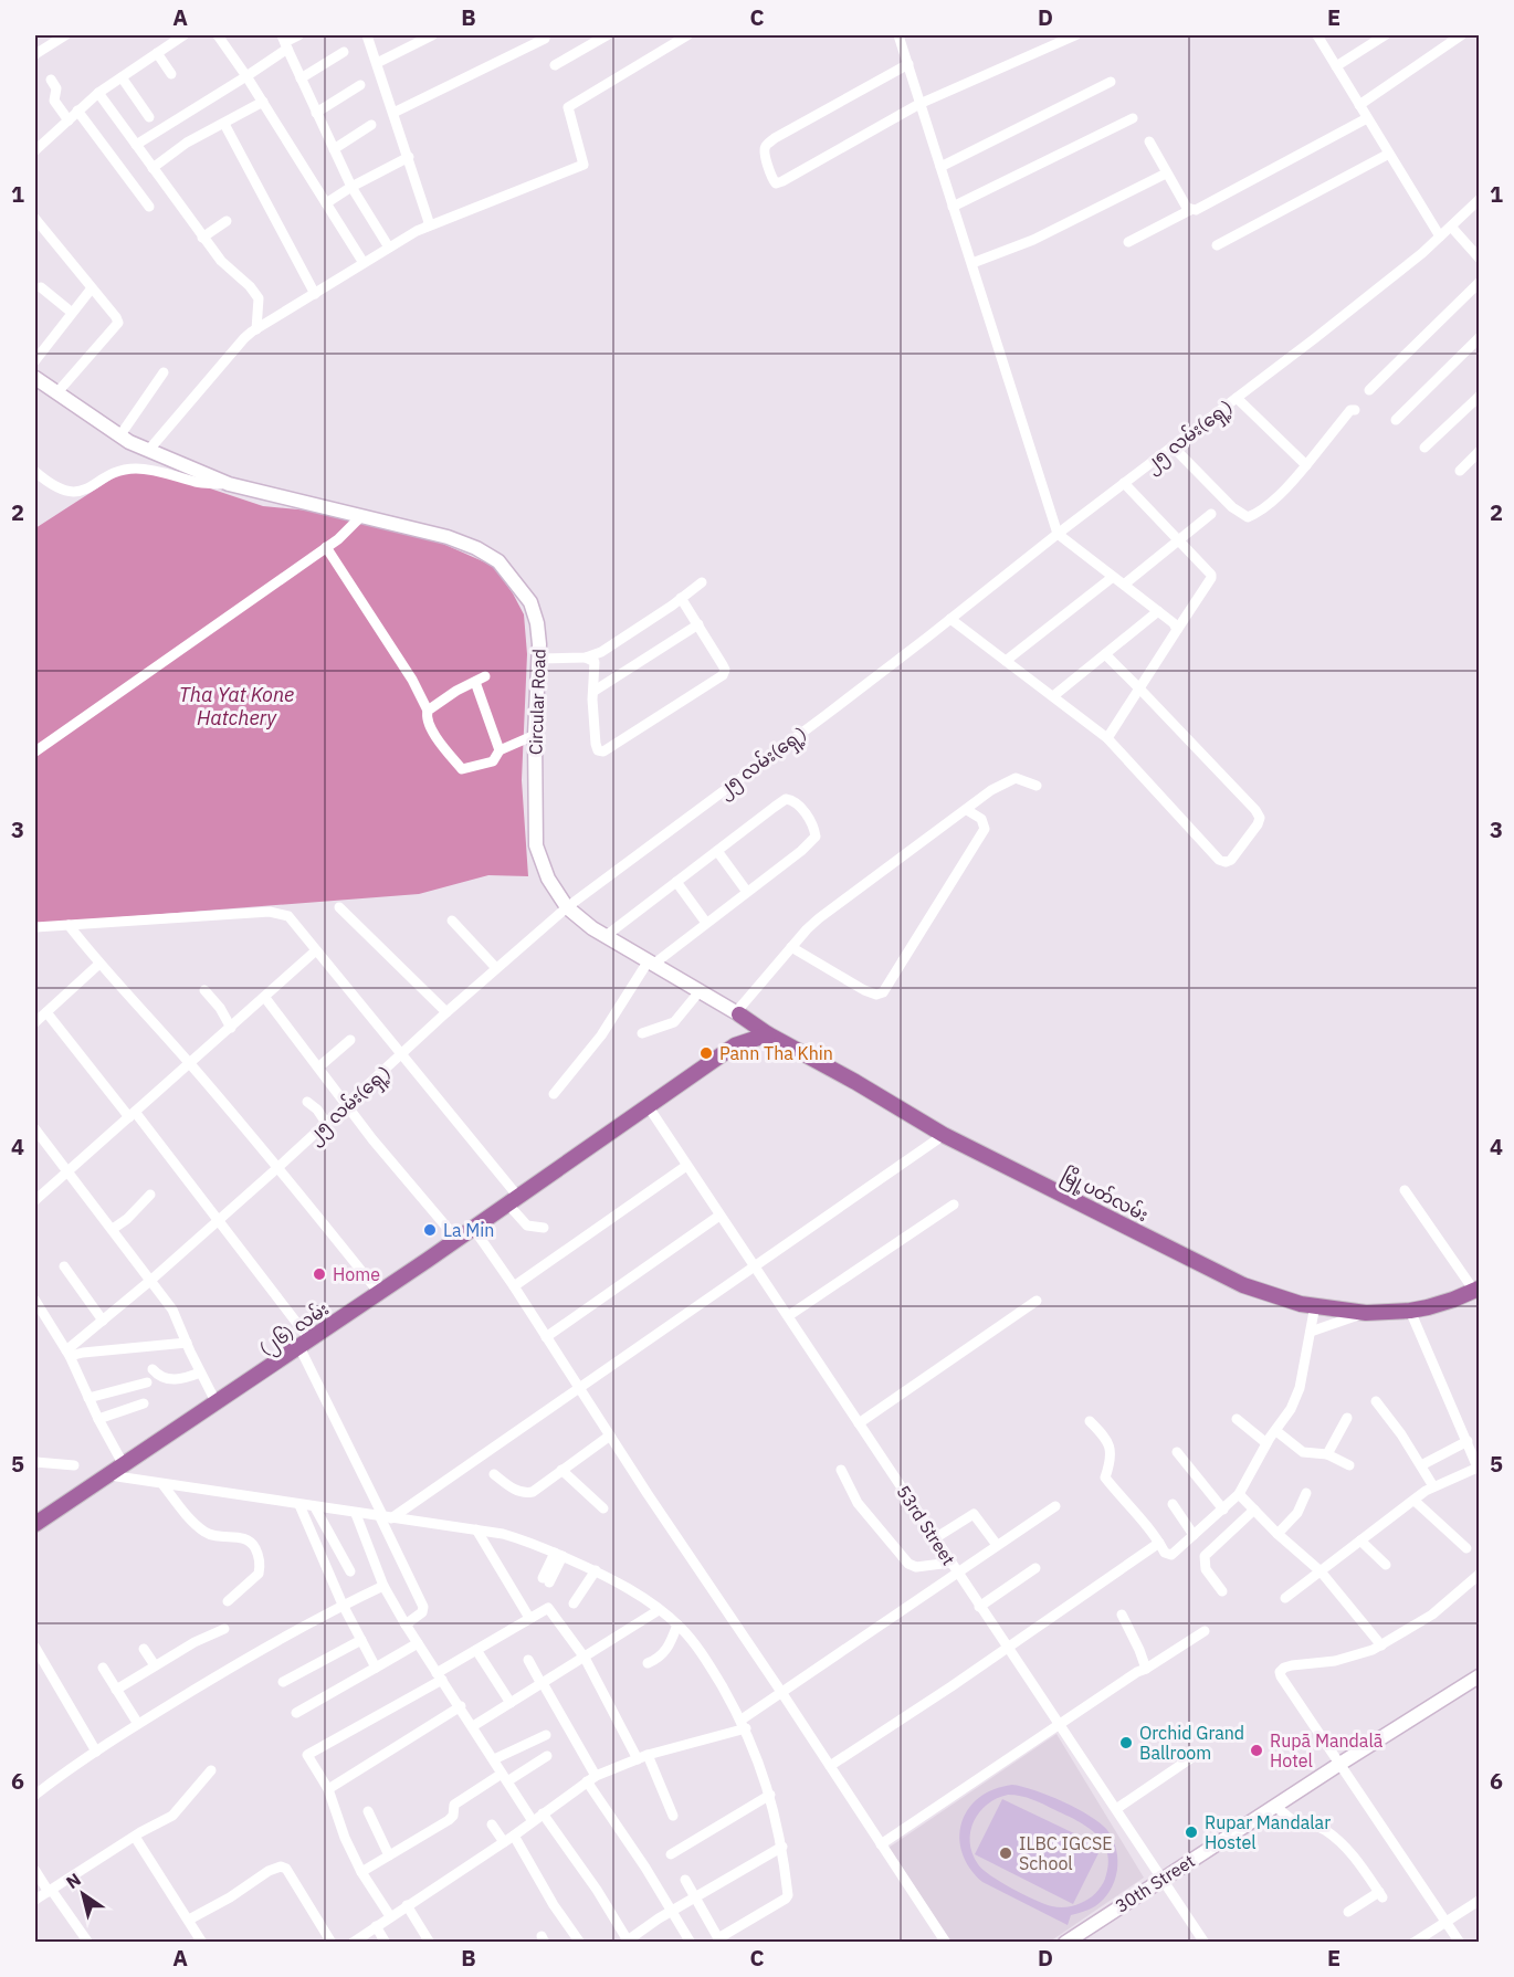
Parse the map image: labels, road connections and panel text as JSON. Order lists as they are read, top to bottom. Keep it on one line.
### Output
{"streets":{"main road":["မြို့ပတ်လမ်း","(၂၆) လမ်း"],"street":["၂၅ လမ်း(ရှေ့)","Circular Road","53rd Street","30th Street"]},"crossings":[["၂၅ လမ်း(ရှေ့)","Circular Road"],["Circular Road","မြို့ပတ်လမ်း"],["မြို့ပတ်လမ်း","(၂၆) လမ်း"],["(၂၆) လမ်း","53rd Street"],["53rd Street","30th Street"]],"water":["Tha Yat Kone Hatchery"],"places":["Pann Tha Khin","La Min","Home","Orchid Grand Ballroom","Rupā Mandalā Hotel","Rupar Mandalar Hostel","ILBC IGCSE School"],"north":"top left","grid":{"columns":["A","B","C","D","E"],"rows":["1","2","3","4","5","6"]}}
